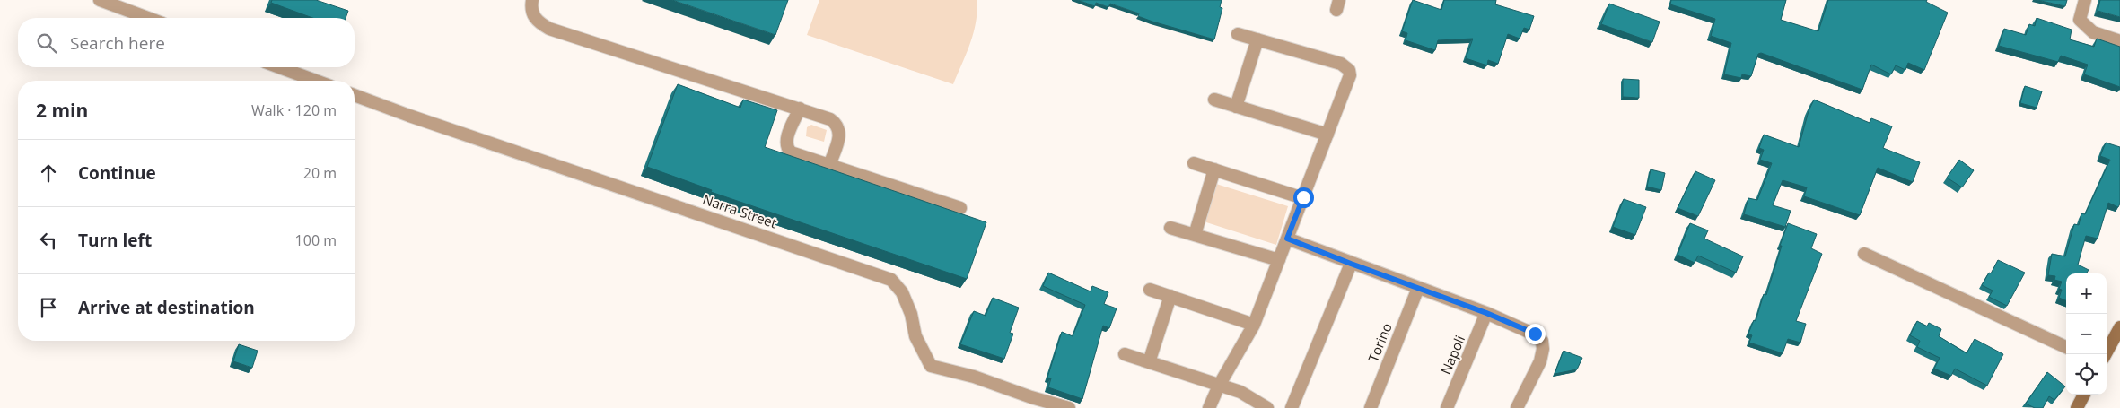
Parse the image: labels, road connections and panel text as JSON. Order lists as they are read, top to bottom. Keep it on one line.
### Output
{"streets":{"street":["Narra Street","Torino","Napoli"]},"page":{"search":"Search here","heading":["2 min","Walk · 120 m"],"list":[["Continue","20 m"],["Turn left","100 m"],"Arrive at destination"],"map_buttons":["+","−"]}}
